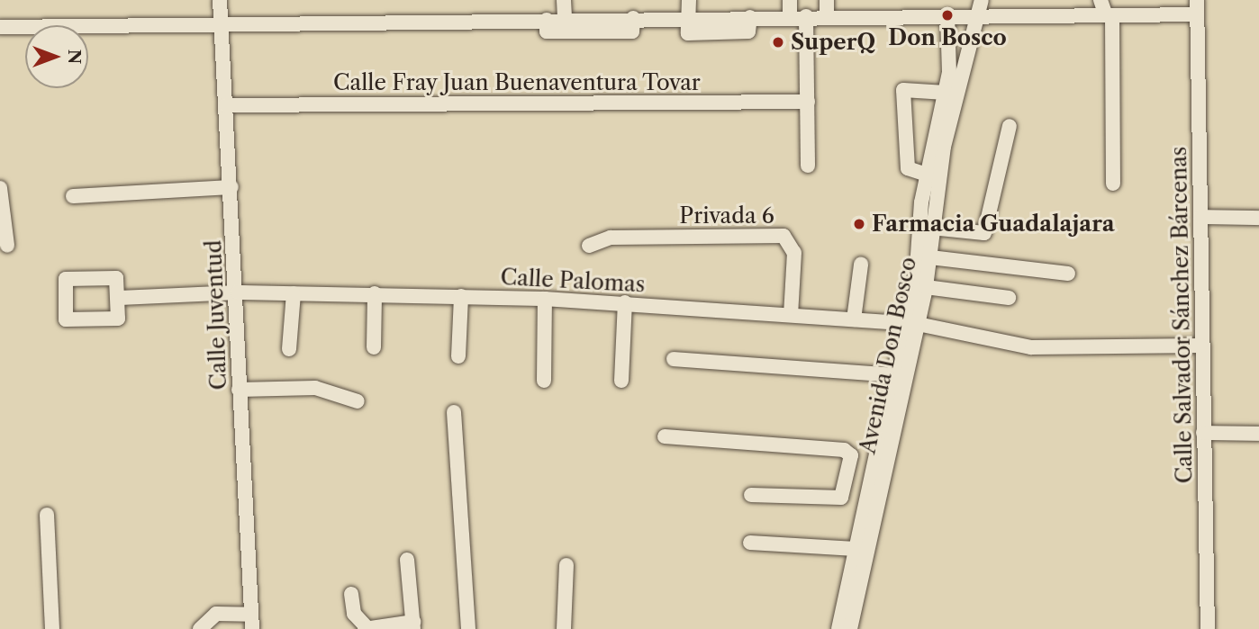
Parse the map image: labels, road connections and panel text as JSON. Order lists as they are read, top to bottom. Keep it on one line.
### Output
{"streets":{"street":["Calle Fray Juan Buenaventura Tovar","Privada 6","Calle Palomas","Calle Juventud","Calle Salvador Sánchez Bárcenas","Avenida Don Bosco"]},"crossings":[["Calle Fray Juan Buenaventura Tovar","Calle Juventud"],["Privada 6","Calle Palomas"],["Calle Palomas","Calle Juventud"],["Calle Palomas","Calle Salvador Sánchez Bárcenas"],["Calle Palomas","Avenida Don Bosco"]],"places":["Don Bosco","SuperQ","Farmacia Guadalajara"],"north":"right"}
